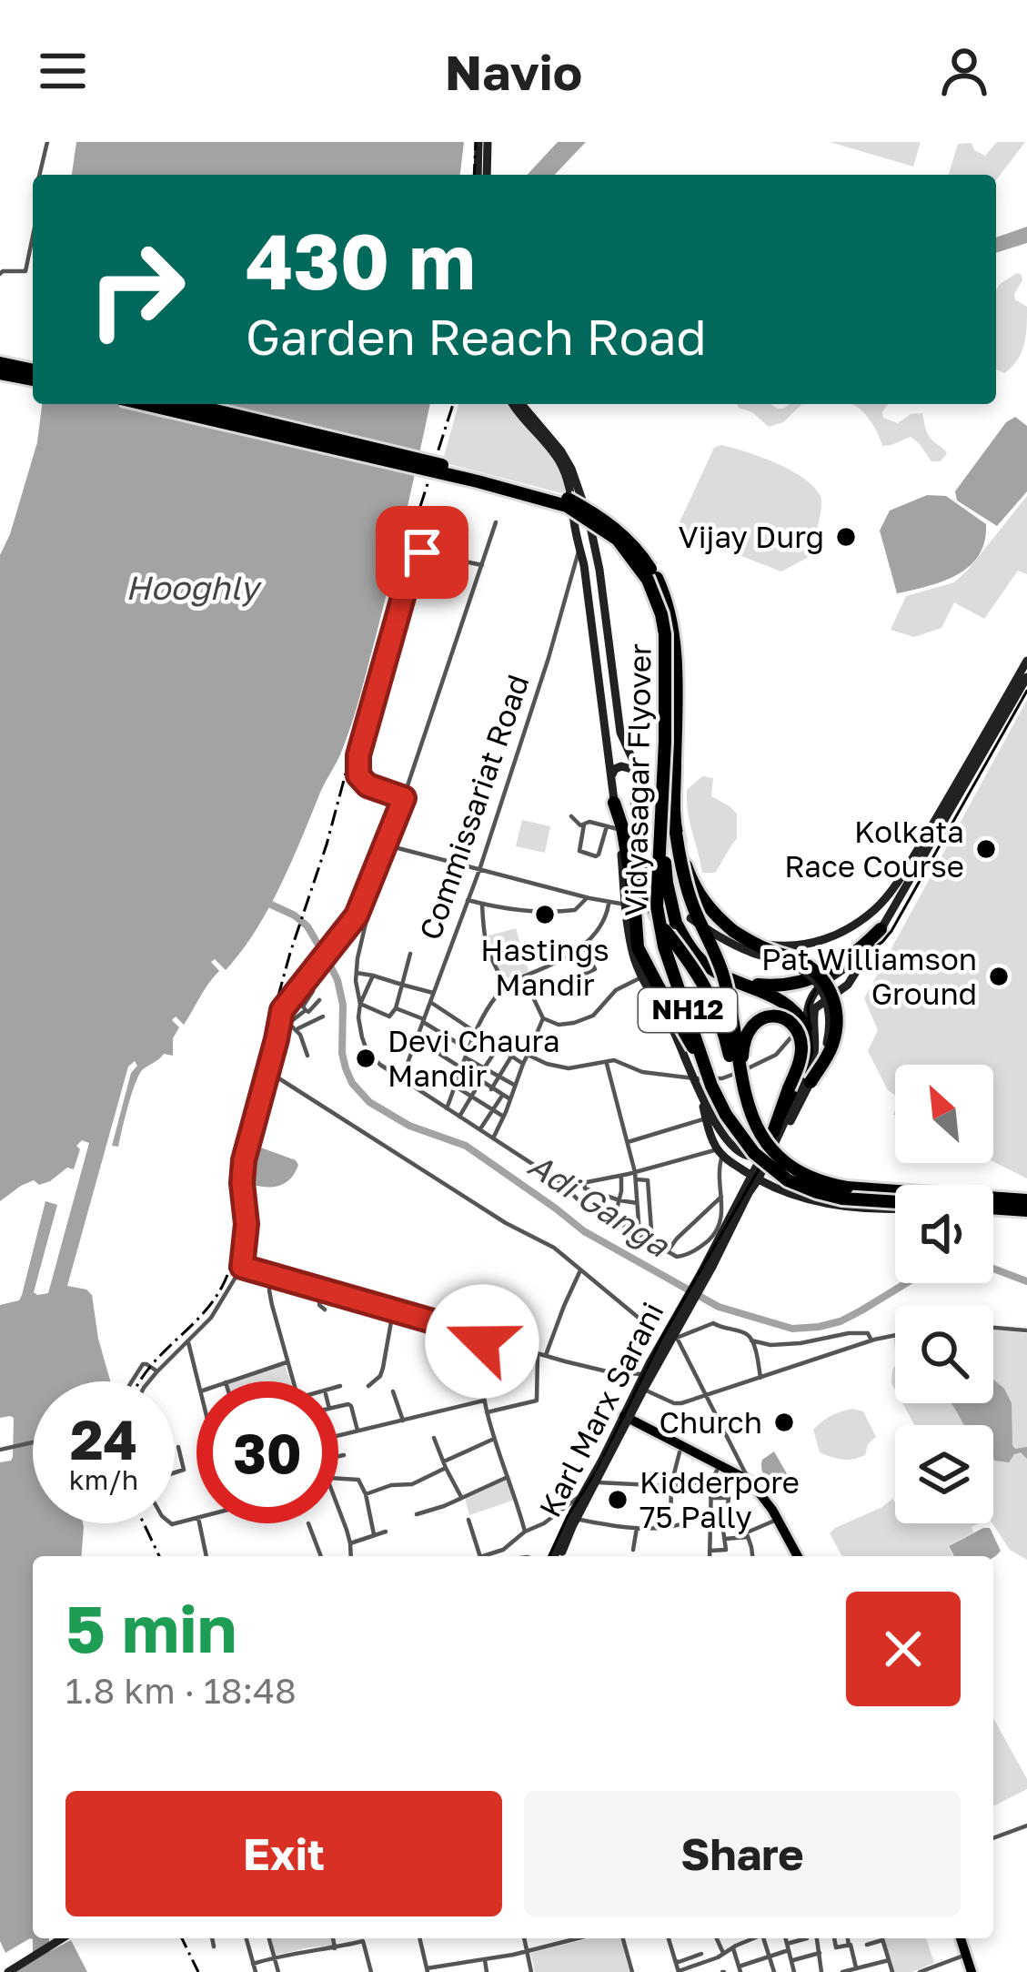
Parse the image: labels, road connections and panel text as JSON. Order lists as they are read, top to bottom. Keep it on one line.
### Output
{"streets":{"highway":["Vidyasagar Flyover","NH12"],"main road":["Karl Marx Sarani"],"street":["Commissariat Road"]},"water":["Hooghly","Adi Ganga"],"places":["Vijay Durg","Kolkata Race Course","Hastings Mandir","Pat Williamson Ground","Devi Chaura Mandir","Church","Kidderpore 75 Pally"],"north":"top left","page":{"header":"Navio","turn":["430 m","Garden Reach Road"],"speed":"24 km/h","limit":"30","heading":["5 min","1.8 km · 18:48"],"buttons":["Exit","Share"]}}
